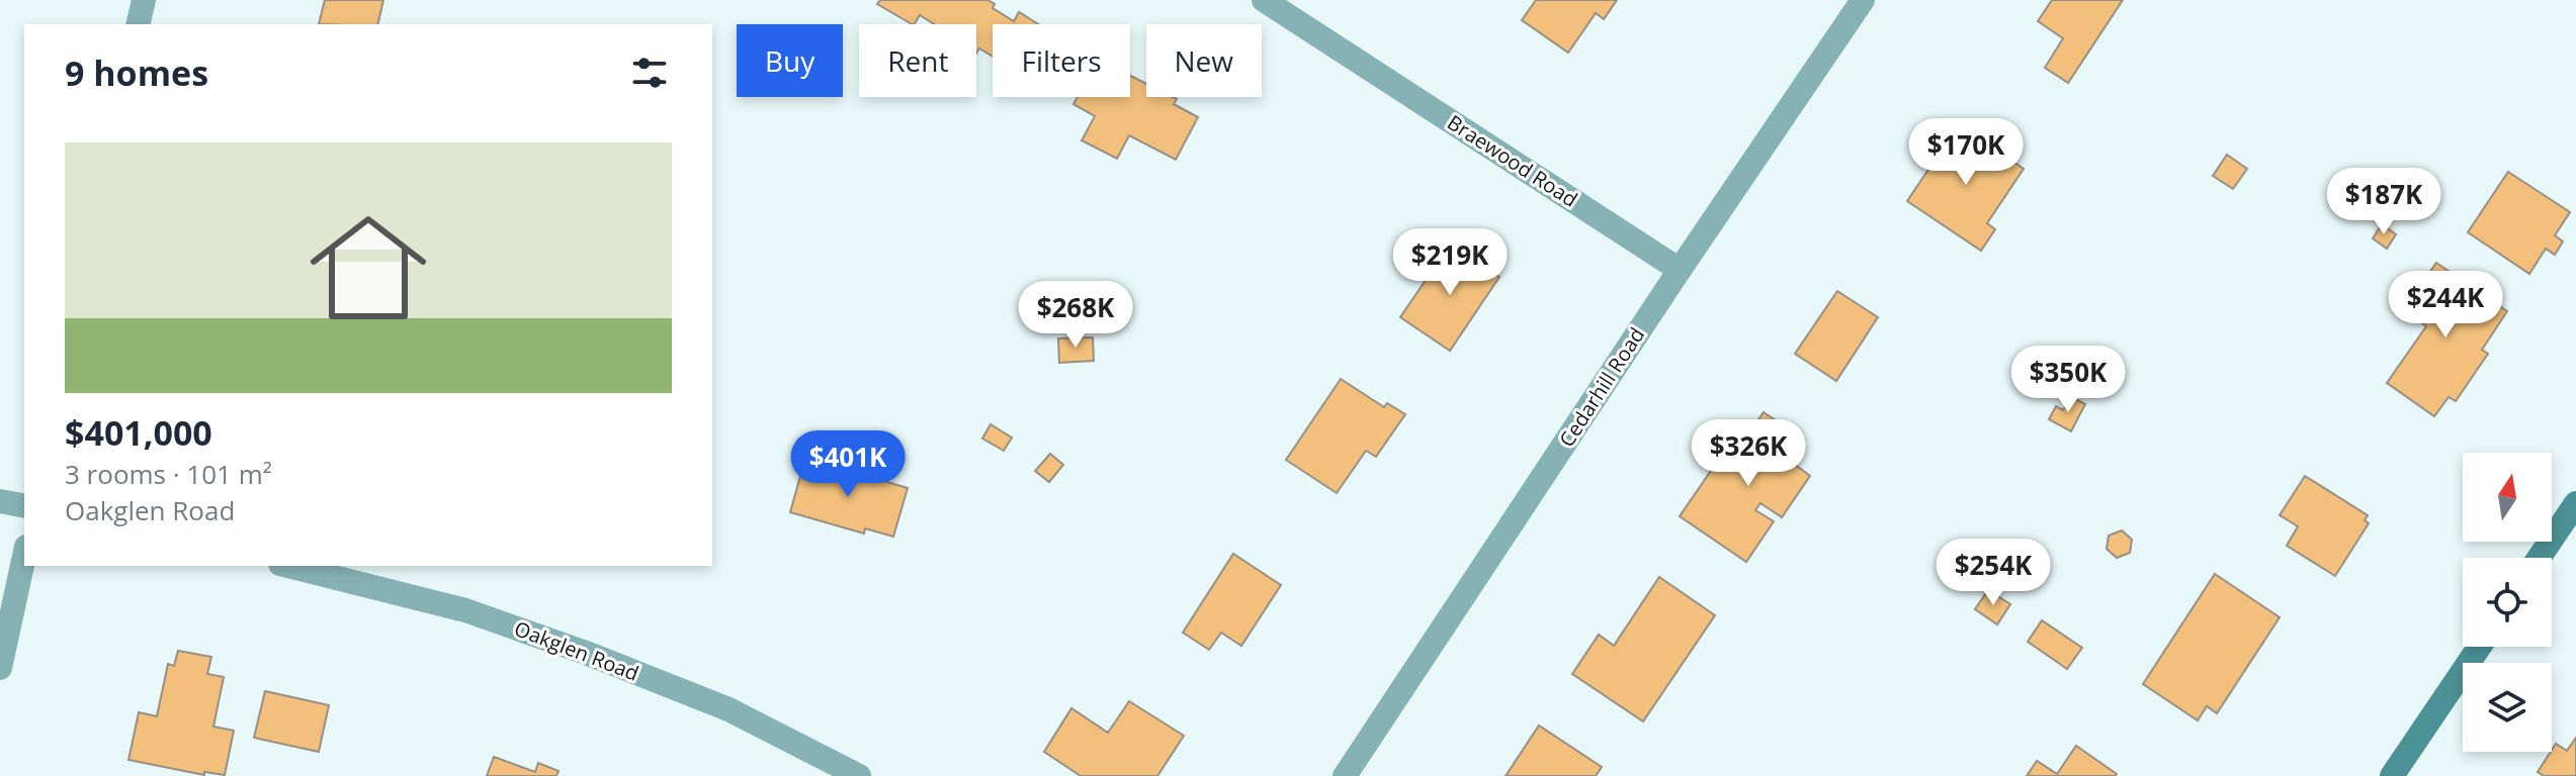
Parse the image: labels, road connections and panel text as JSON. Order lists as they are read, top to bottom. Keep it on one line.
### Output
{"streets":{"street":["Braewood Road","Cedarhill Road","Oakglen Road"]},"crossings":[["Braewood Road","Cedarhill Road"]],"north":"top","page":{"chip":["Buy","Rent","Filters","New"],"heading":"9 homes","price":["$170K","$187K","$219K","$244K","$268K","$350K","$326K","$401K","$254K"],"list":[{"name":"$401,000","note":"3 rooms · 101 m² · Oakglen Road"}]}}
